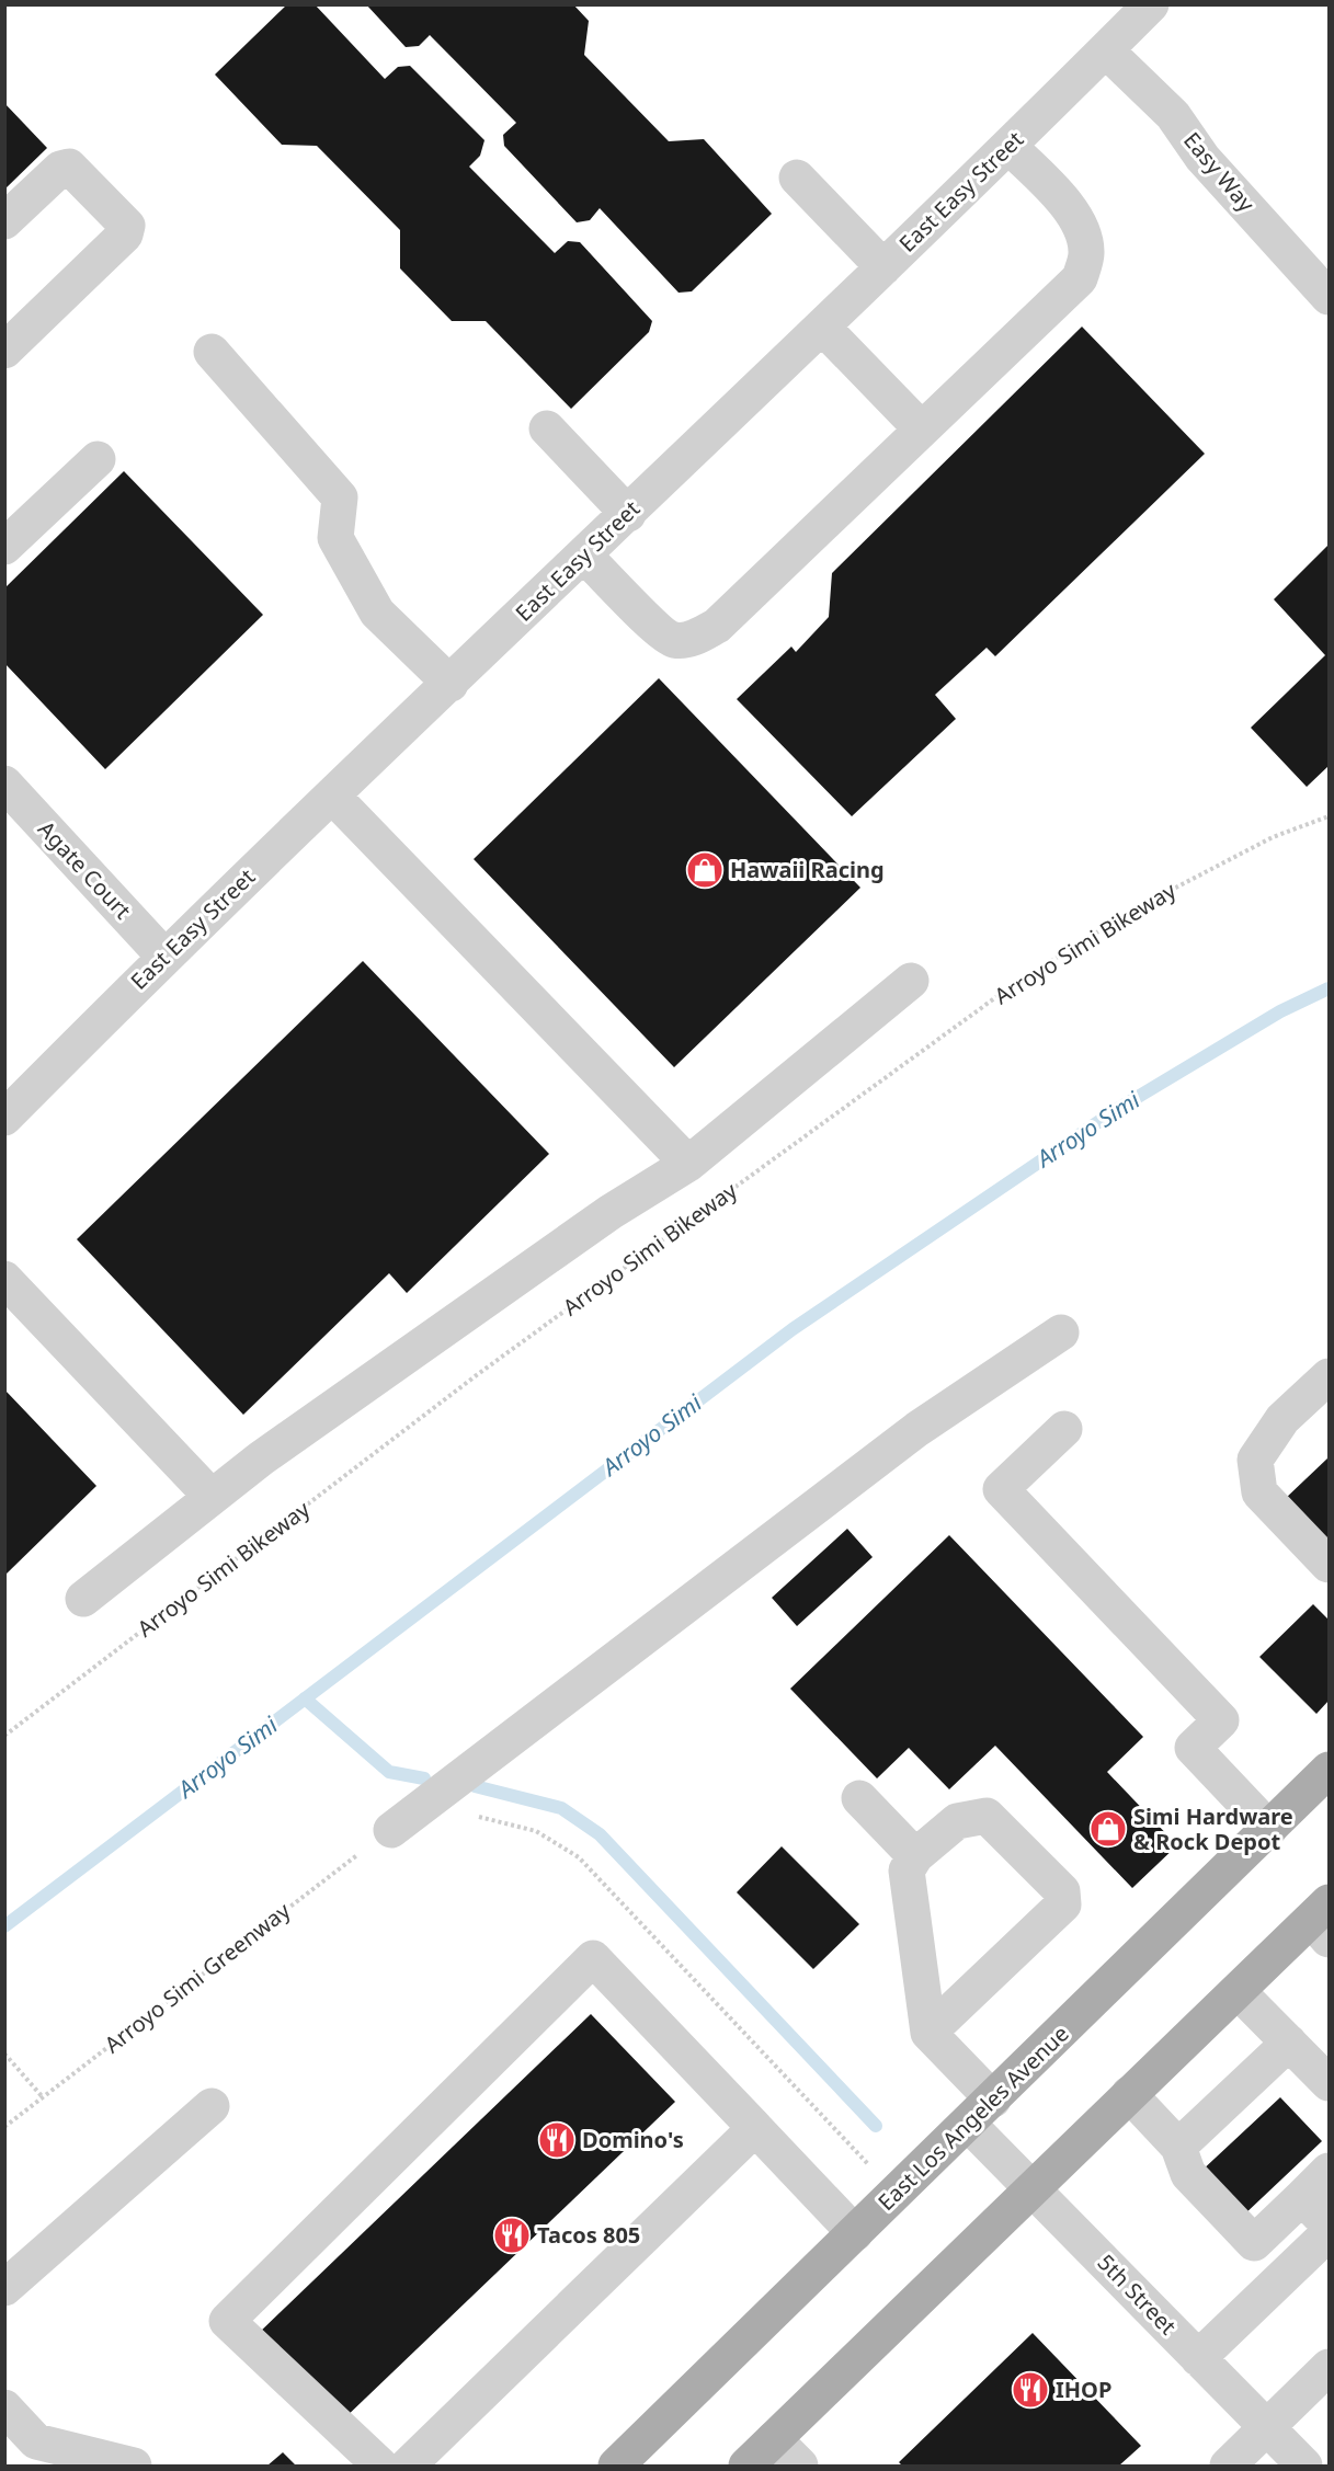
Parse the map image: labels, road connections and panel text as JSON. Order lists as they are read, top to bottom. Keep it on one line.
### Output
{"streets":{"main road":["East Los Angeles Avenue"],"street":["Easy Way","East Easy Street","Agate Court","5th Street"],"path":["Arroyo Simi Bikeway","Arroyo Simi Greenway"]},"crossings":[["Easy Way","East Easy Street"],["East Easy Street","Agate Court"],["East Los Angeles Avenue","5th Street"]],"water":["Arroyo Simi"],"places":{"shop":["Hawaii Racing","Simi Hardware & Rock Depot"],"restaurant":["Domino's","Tacos 805","IHOP"]}}
